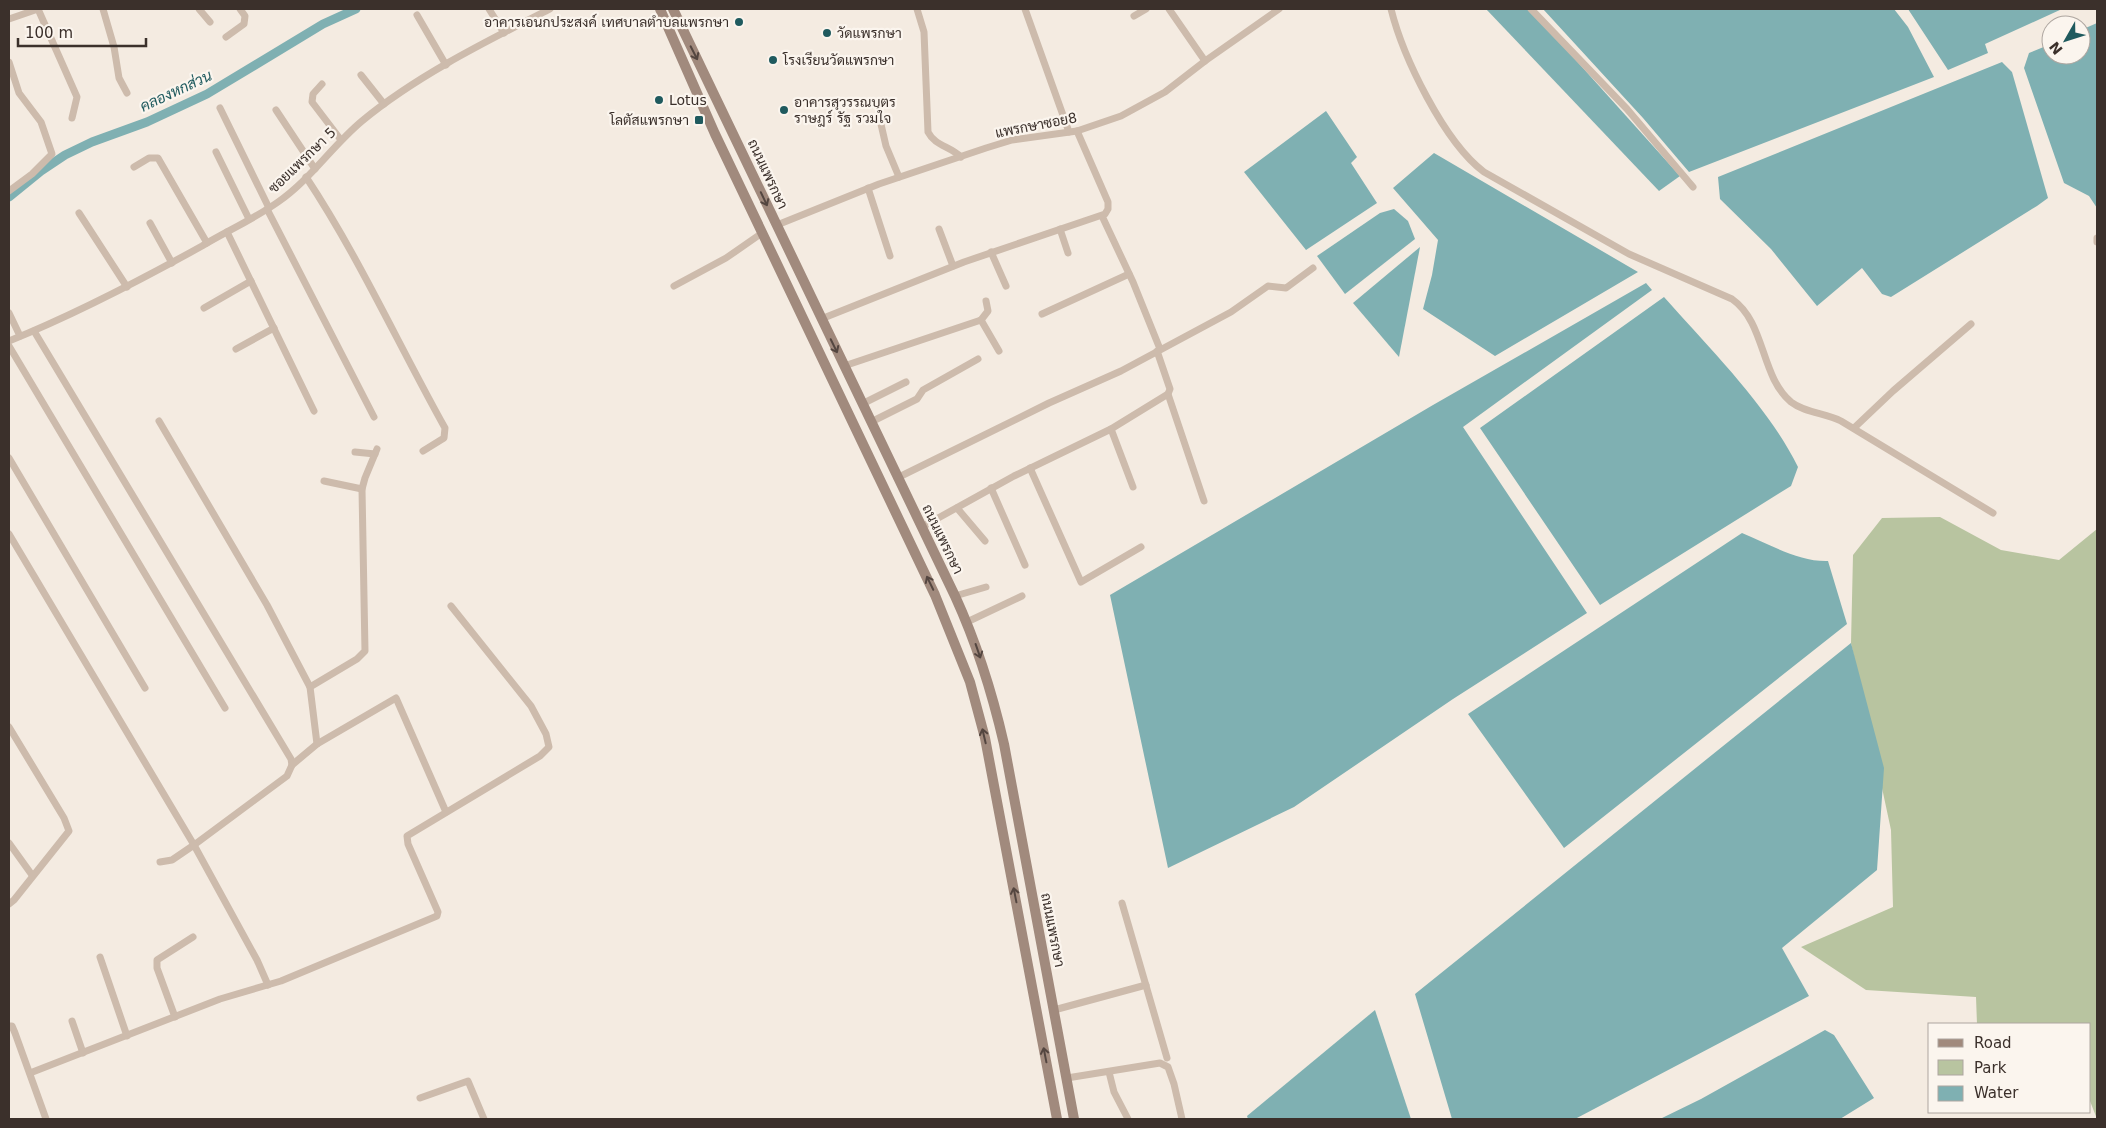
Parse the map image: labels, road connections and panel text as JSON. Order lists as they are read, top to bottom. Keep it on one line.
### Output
{"streets":{"main road":["ถนนแพรกษา"],"street":["แพรกษาซอย8","ซอยแพรกษา 5"]},"crossings":[["แพรกษาซอย8","ถนนแพรกษา"]],"water":["คลองหกส่วน"],"places":{"other":["อาคารเอนกประสงค์ เทศบาลตำบลแพรกษา","วัดแพรกษา","โรงเรียนวัดแพรกษา","Lotus","อาคารสุวรรณบุตร ราษฎร์ รัฐ รวมใจ"],"transit":["โลตัสแพรกษา"]},"legend":["Road","Park","Water"],"scale_bar":"100 m","north":"bottom left"}
